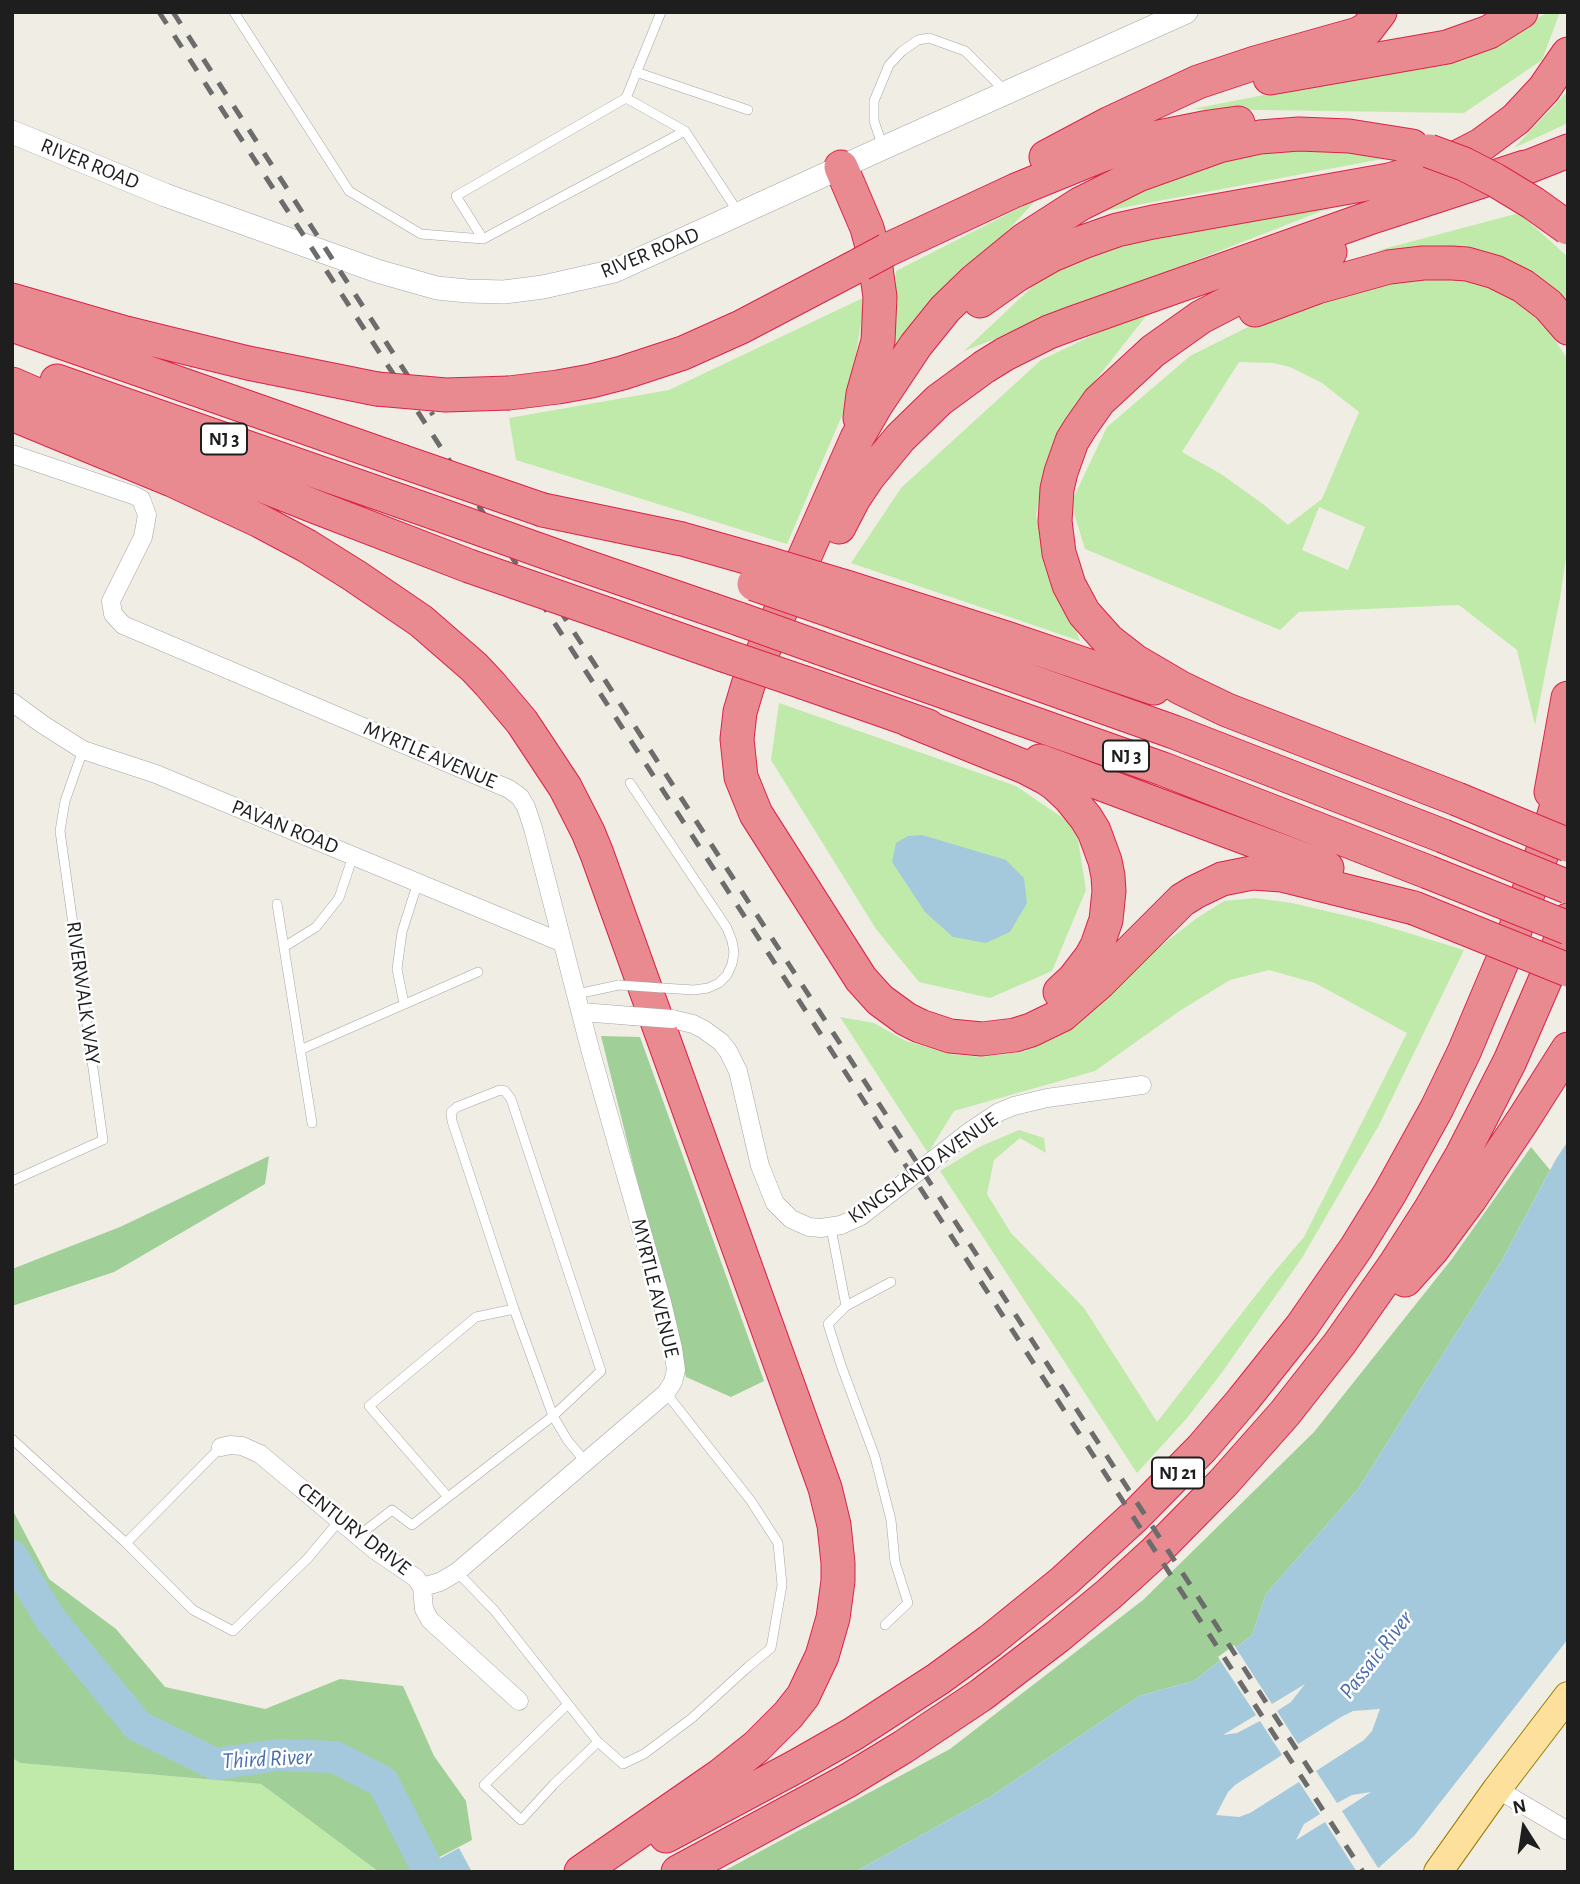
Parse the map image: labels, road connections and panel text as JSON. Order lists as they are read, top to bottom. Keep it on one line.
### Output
{"streets":{"highway":["NJ 3","NJ 21"],"street":["RIVER ROAD","MYRTLE AVENUE","PAVAN ROAD","KINGSLAND AVENUE","CENTURY DRIVE"],"lane":["RIVERWALK WAY"]},"crossings":[["MYRTLE AVENUE","PAVAN ROAD"],["MYRTLE AVENUE","KINGSLAND AVENUE"],["PAVAN ROAD","RIVERWALK WAY"]],"water":["Passaic River","Third River"],"north":"top"}
